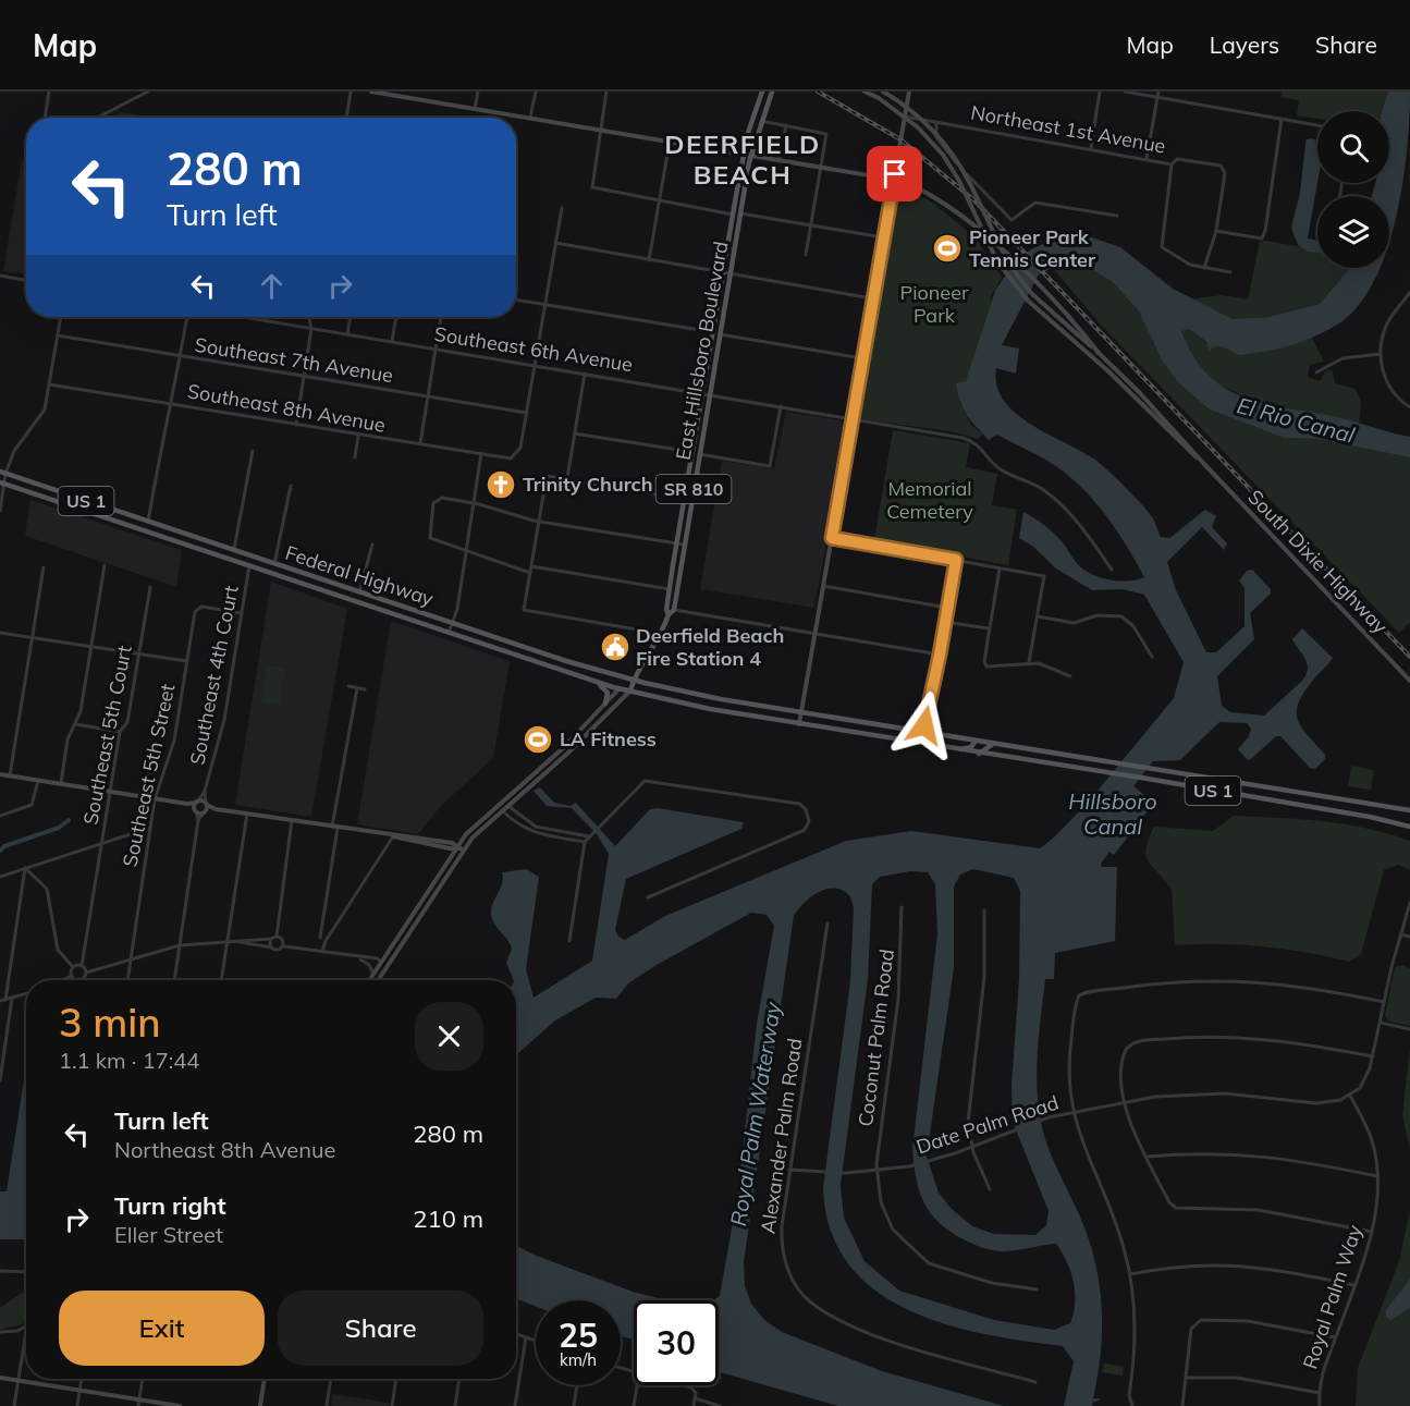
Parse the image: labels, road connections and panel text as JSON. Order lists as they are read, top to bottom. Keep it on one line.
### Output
{"streets":{"main road":["East Hillsboro Boulevard","SR 810","US 1","South Dixie Highway","Federal Highway"],"street":["Northeast 1st Avenue","Southeast 6th Avenue","Southeast 7th Avenue","Southeast 8th Avenue","Southeast 4th Court","Southeast 5th Court","Southeast 5th Street","Coconut Palm Road","Date Palm Road","Alexander Palm Road","Royal Palm Way"]},"crossings":[["Southeast 6th Avenue","East Hillsboro Boulevard"],["East Hillsboro Boulevard","US 1"],["East Hillsboro Boulevard","Federal Highway"],["Southeast 7th Avenue","Southeast 8th Avenue"],["US 1","Federal Highway"],["Federal Highway","Southeast 4th Court"],["Southeast 4th Court","Southeast 5th Street"],["Coconut Palm Road","Date Palm Road"],["Date Palm Road","Alexander Palm Road"],["Date Palm Road","Royal Palm Way"]],"districts":["DEERFIELD BEACH"],"water":["El Rio Canal","Hillsboro Canal","Royal Palm Waterway"],"parks":["Pioneer Park","Memorial Cemetery"],"places":{"sports":["Pioneer Park Tennis Center","LA Fitness"],"church":["Trinity Church"],"public building":["Deerfield Beach Fire Station 4"]},"page":{"header":"Map","nav":["Map","Layers","Share"],"turn":["280 m","Turn left"],"heading":["3 min","1.1 km · 17:44"],"list":[{"name":"Turn left","note":"Northeast 8th Avenue","value":"280 m"},{"name":"Turn right","note":"Eller Street","value":"210 m"}],"buttons":["Exit","Share"],"speed":"25 km/h","limit":"30"}}
